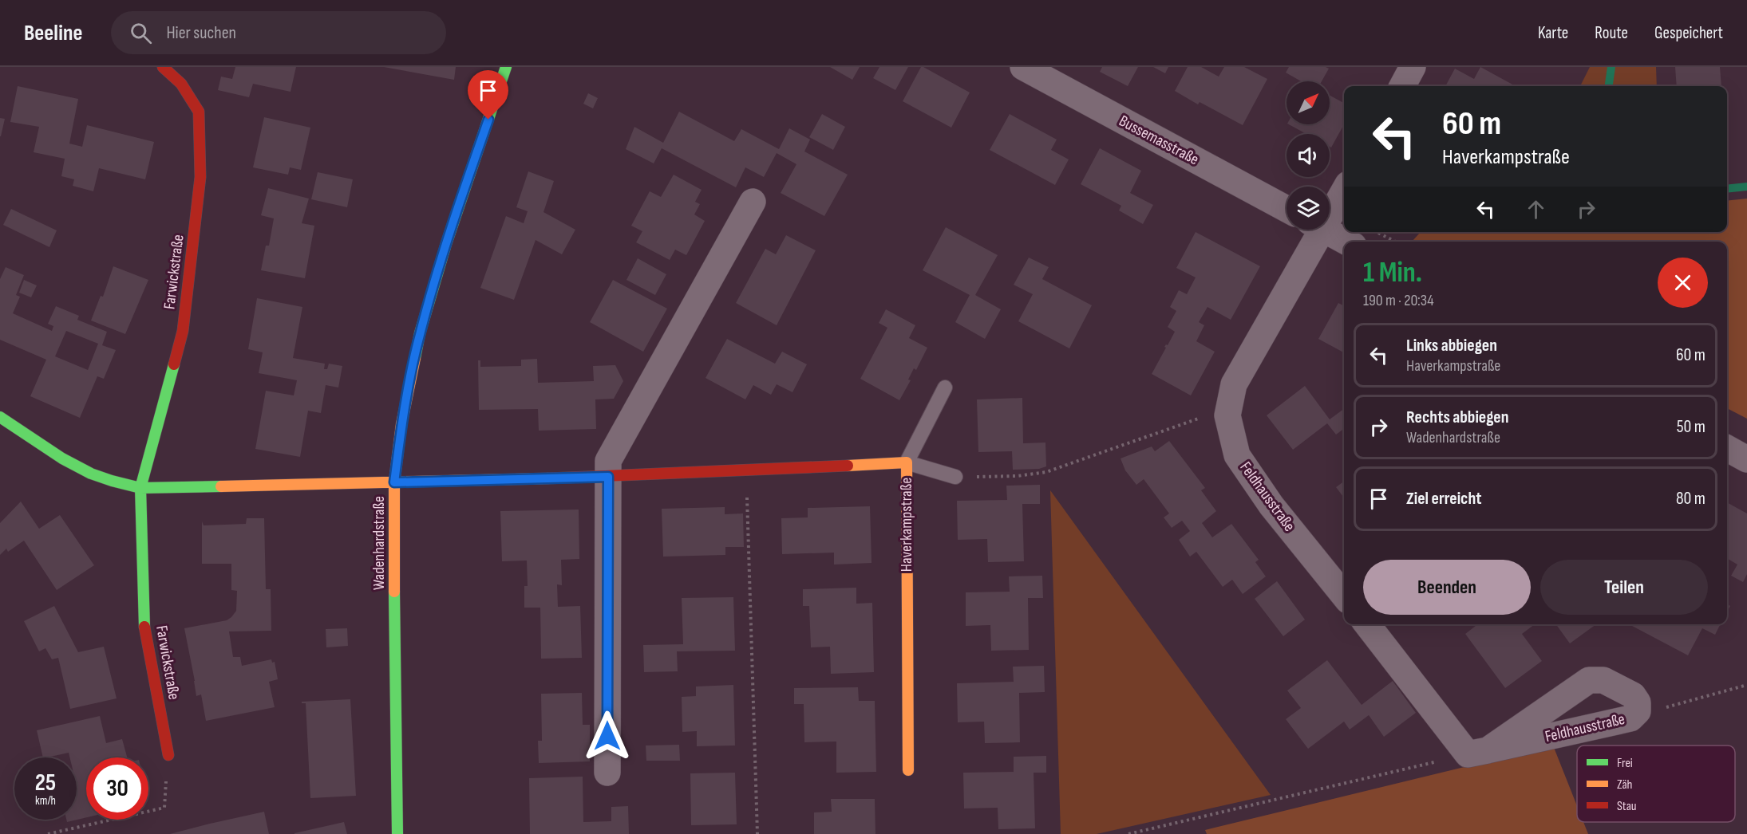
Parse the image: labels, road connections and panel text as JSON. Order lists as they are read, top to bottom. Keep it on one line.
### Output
{"streets":{"street":["Bussemasstraße","Farwickstraße","Feldhausstraße","Haverkampstraße","Wadenhardstraße"]},"crossings":[["Haverkampstraße","Wadenhardstraße"]],"legend":["Frei","Zäh","Stau"],"north":"top right","page":{"header":"Beeline","search":"Hier suchen","nav":["Karte","Route","Gespeichert"],"turn":["60 m","Haverkampstraße"],"heading":["1 Min.","190 m · 20:34"],"list":[{"name":"Links abbiegen","note":"Haverkampstraße","value":"60 m"},{"name":"Rechts abbiegen","note":"Wadenhardstraße","value":"50 m"},{"name":"Ziel erreicht","value":"80 m"}],"buttons":["Beenden","Teilen"],"speed":"25 km/h","limit":"30"}}
